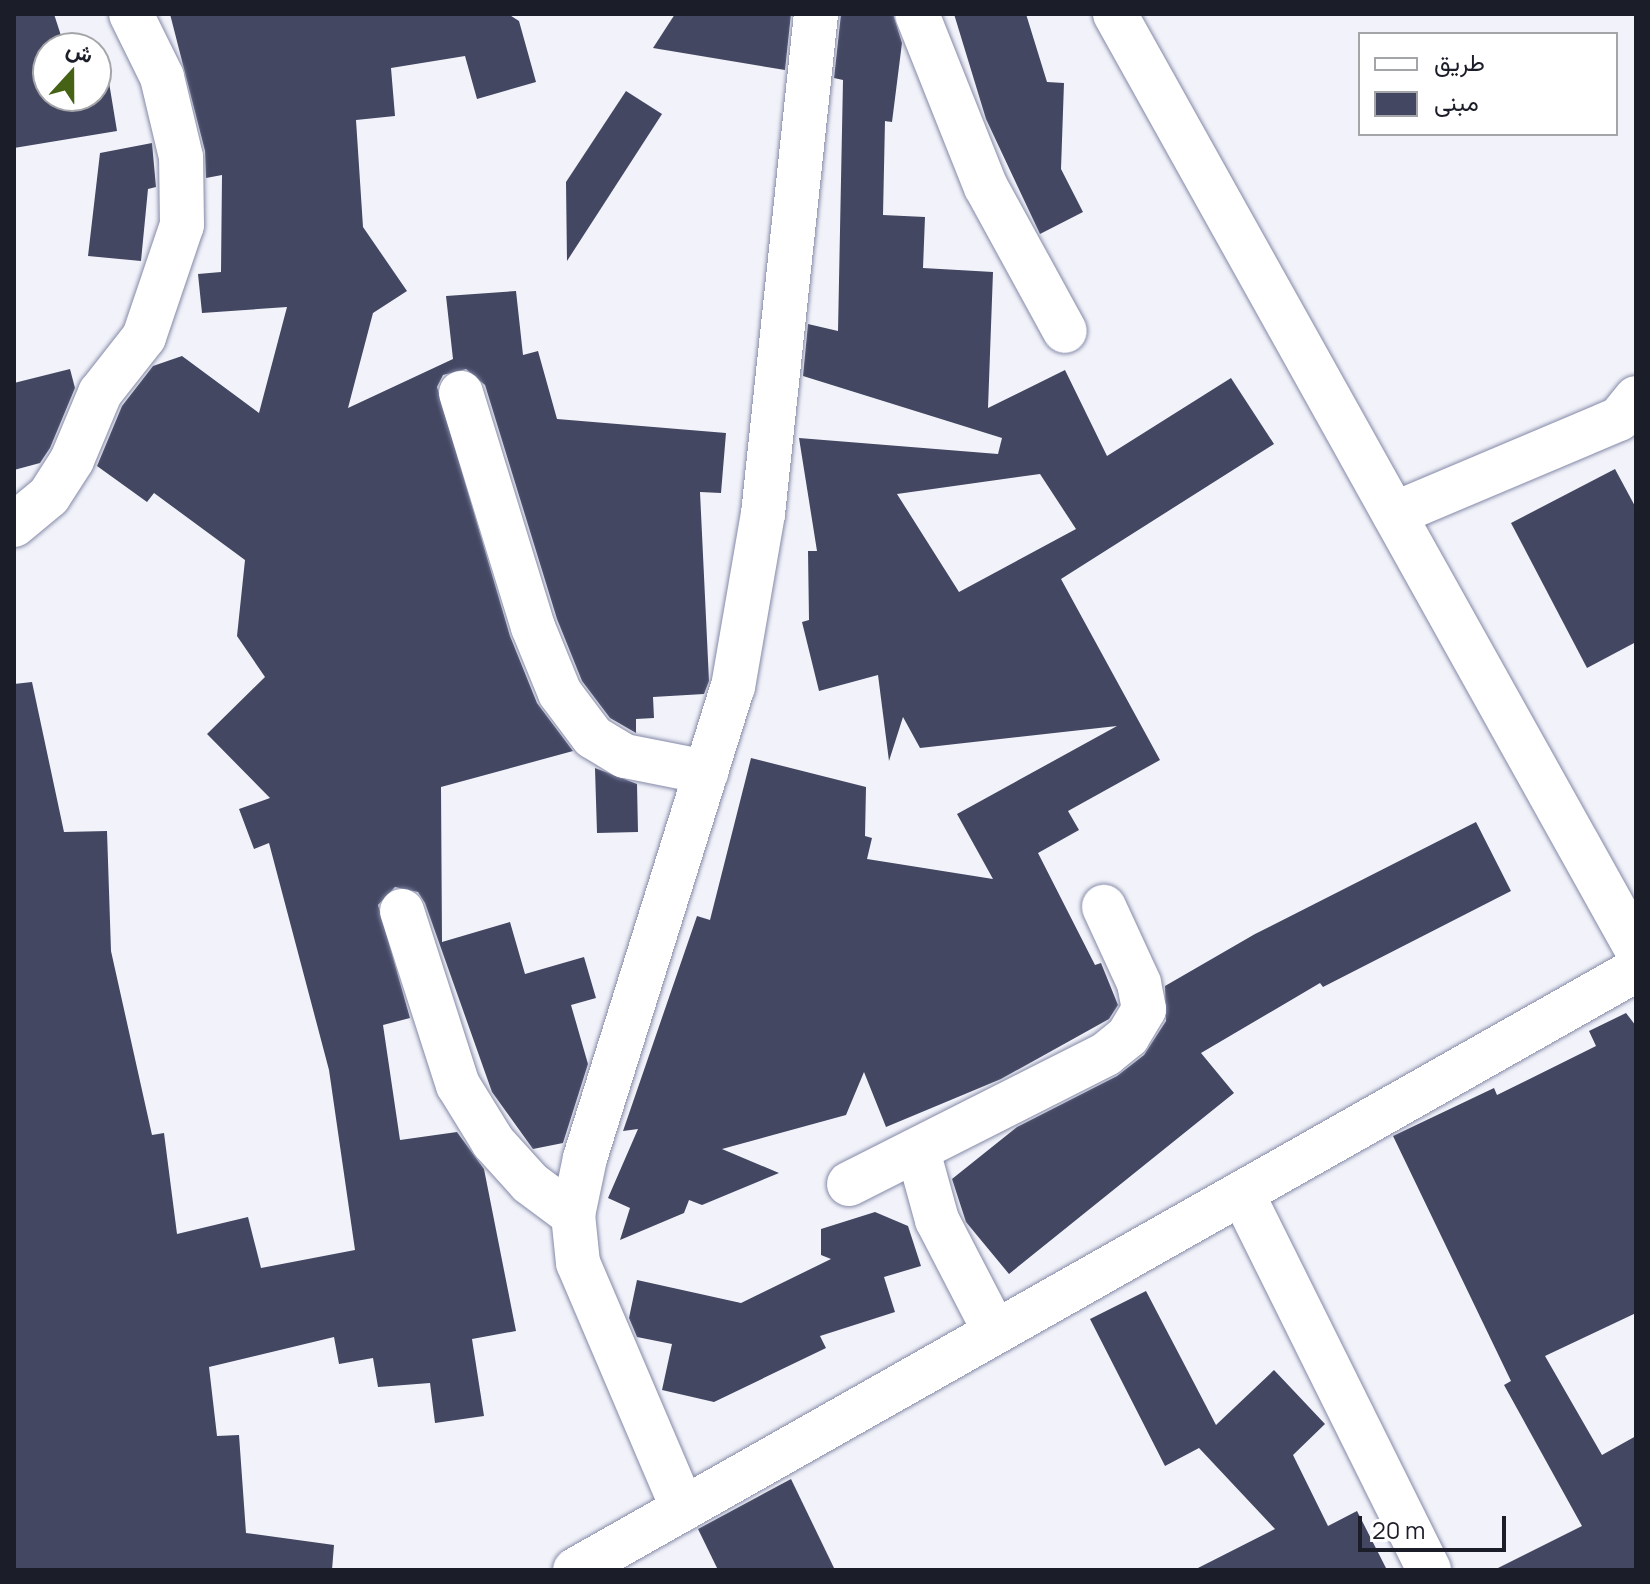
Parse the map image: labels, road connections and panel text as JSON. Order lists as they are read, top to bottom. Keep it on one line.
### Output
{"legend":["طريق","مبنى"],"scale_bar":"20 m","north":"top"}
